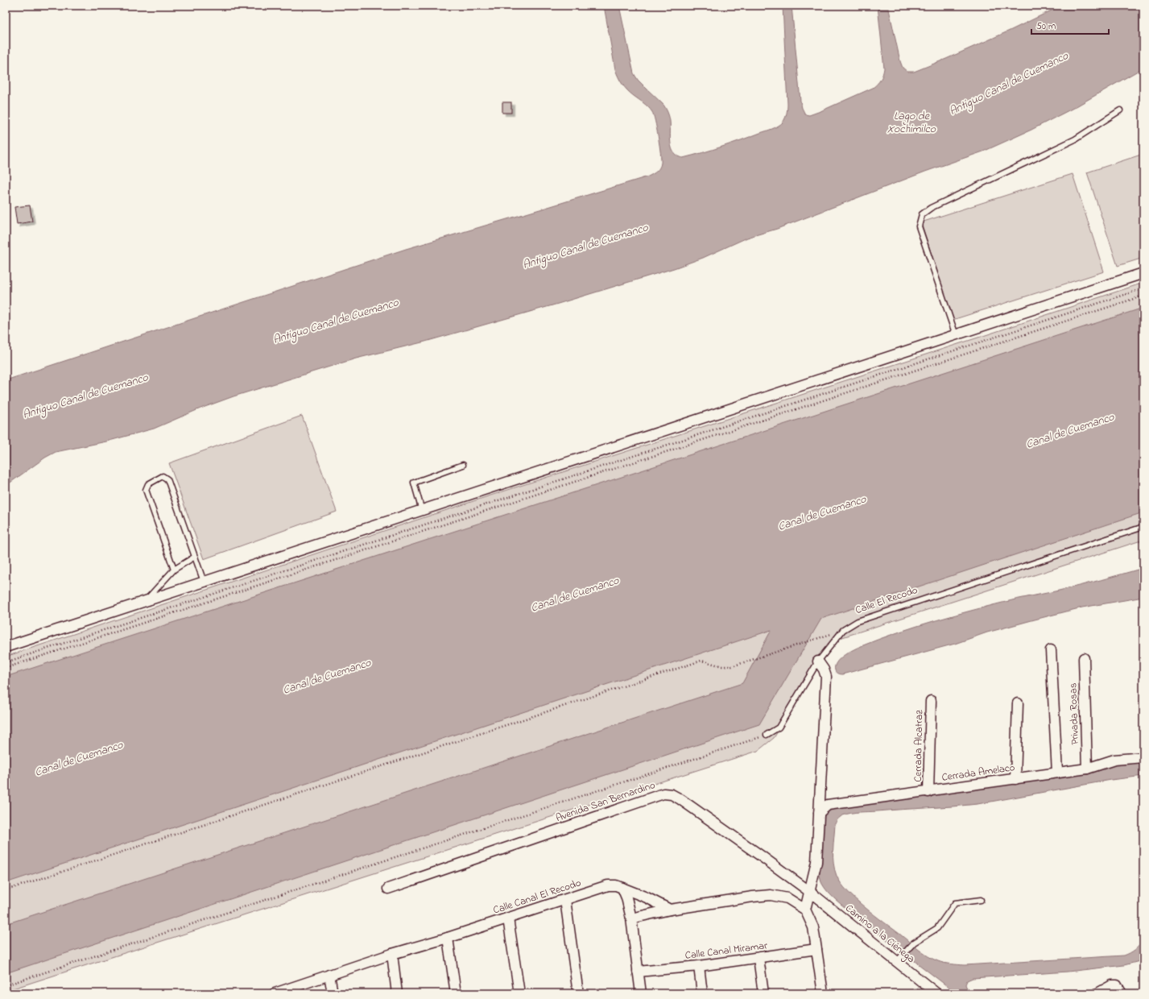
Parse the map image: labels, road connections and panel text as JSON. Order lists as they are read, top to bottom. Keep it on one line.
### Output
{"streets":{"street":["Privada Rosas","Cerrada Alcatraz","Cerrada Amelaco","Avenida San Bernardino","Calle Canal El Recodo","Camino a la Ciénega","Calle Canal Miramar"],"lane":["Calle El Recodo"]},"crossings":[["Privada Rosas","Cerrada Amelaco"],["Cerrada Alcatraz","Cerrada Amelaco"],["Avenida San Bernardino","Camino a la Ciénega"]],"water":["Antiguo Canal de Cuemanco","Lago de Xochimilco","Canal de Cuemanco"],"scale_bar":"50 m"}
